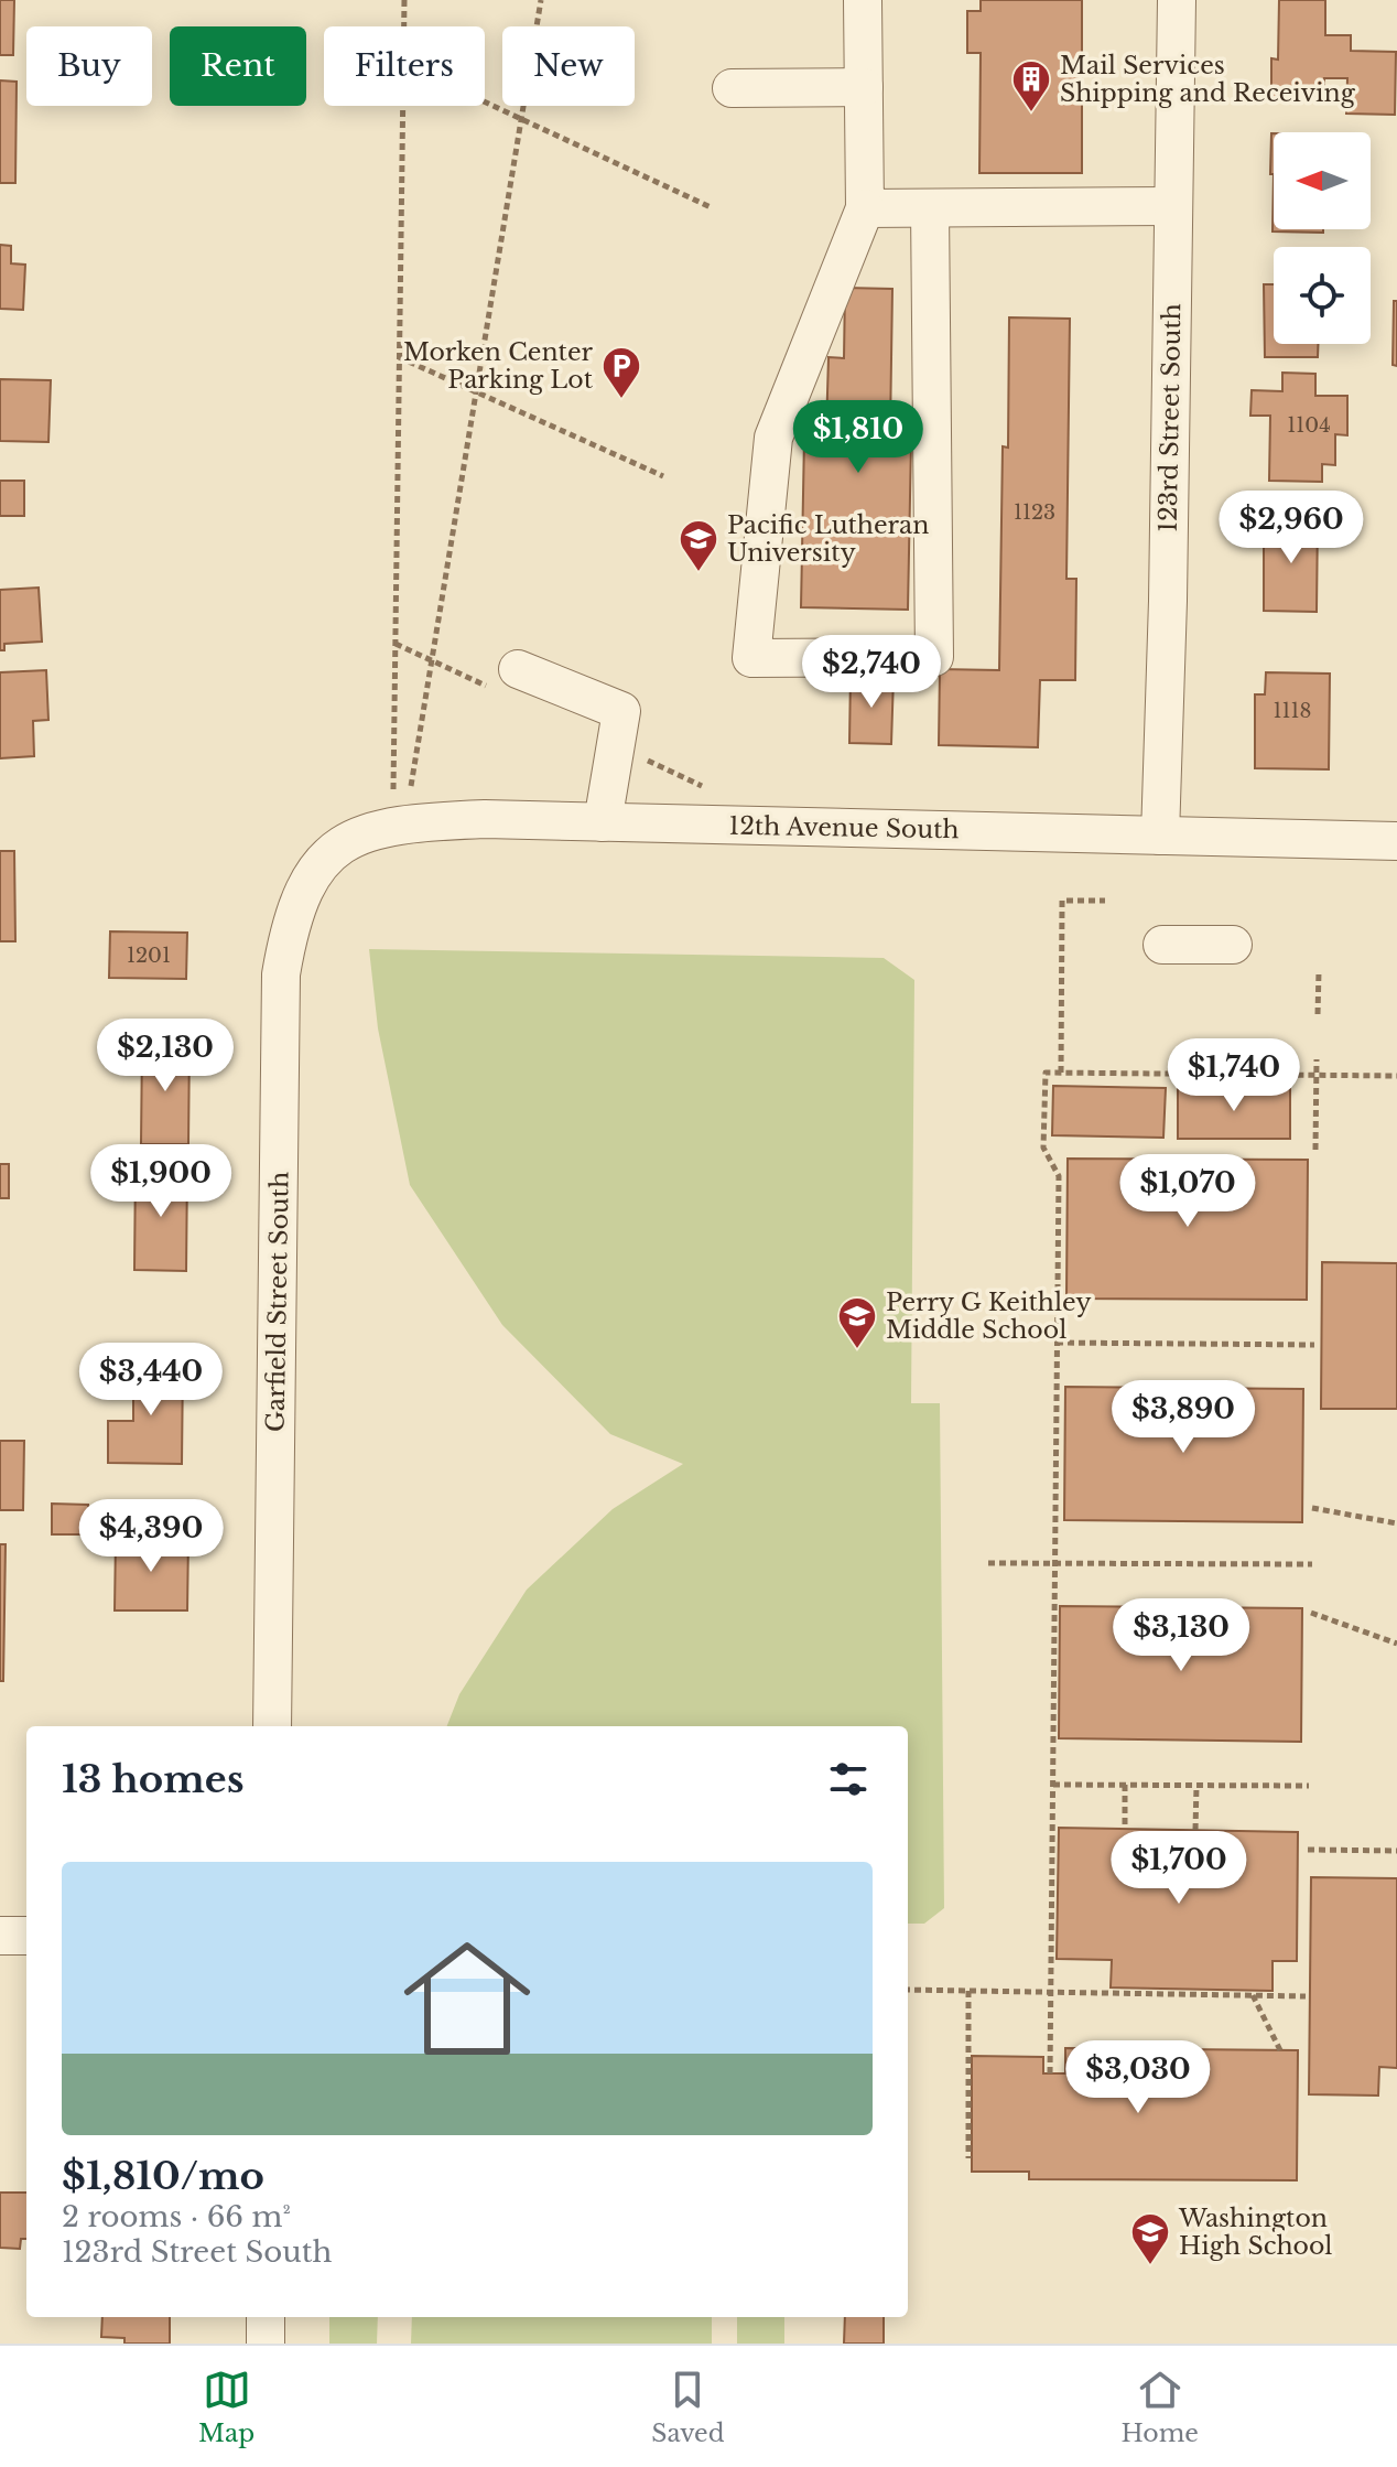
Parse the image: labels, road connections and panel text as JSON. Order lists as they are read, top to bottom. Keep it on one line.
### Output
{"streets":{"street":["123rd Street South","12th Avenue South","Garfield Street South"]},"crossings":[["123rd Street South","12th Avenue South"],["12th Avenue South","Garfield Street South"]],"places":{"building":["Mail Services Shipping and Receiving"],"parking":["Morken Center Parking Lot"],"school or university":["Pacific Lutheran University","Perry G Keithley Middle School","Washington High School"]},"house_numbers":["1104","1123","1118","1201"],"north":"left","page":{"chip":["Buy","Rent","Filters","New"],"price":["$1,810","$2,960","$2,740","$2,130","$1,740","$1,900","$1,070","$3,440","$3,890","$4,390","$3,130","$1,700","$3,030"],"heading":"13 homes","list":[{"name":"$1,810/mo","note":"2 rooms · 66 m² · 123rd Street South"}],"tabs":["Map","Saved","Home"]}}
